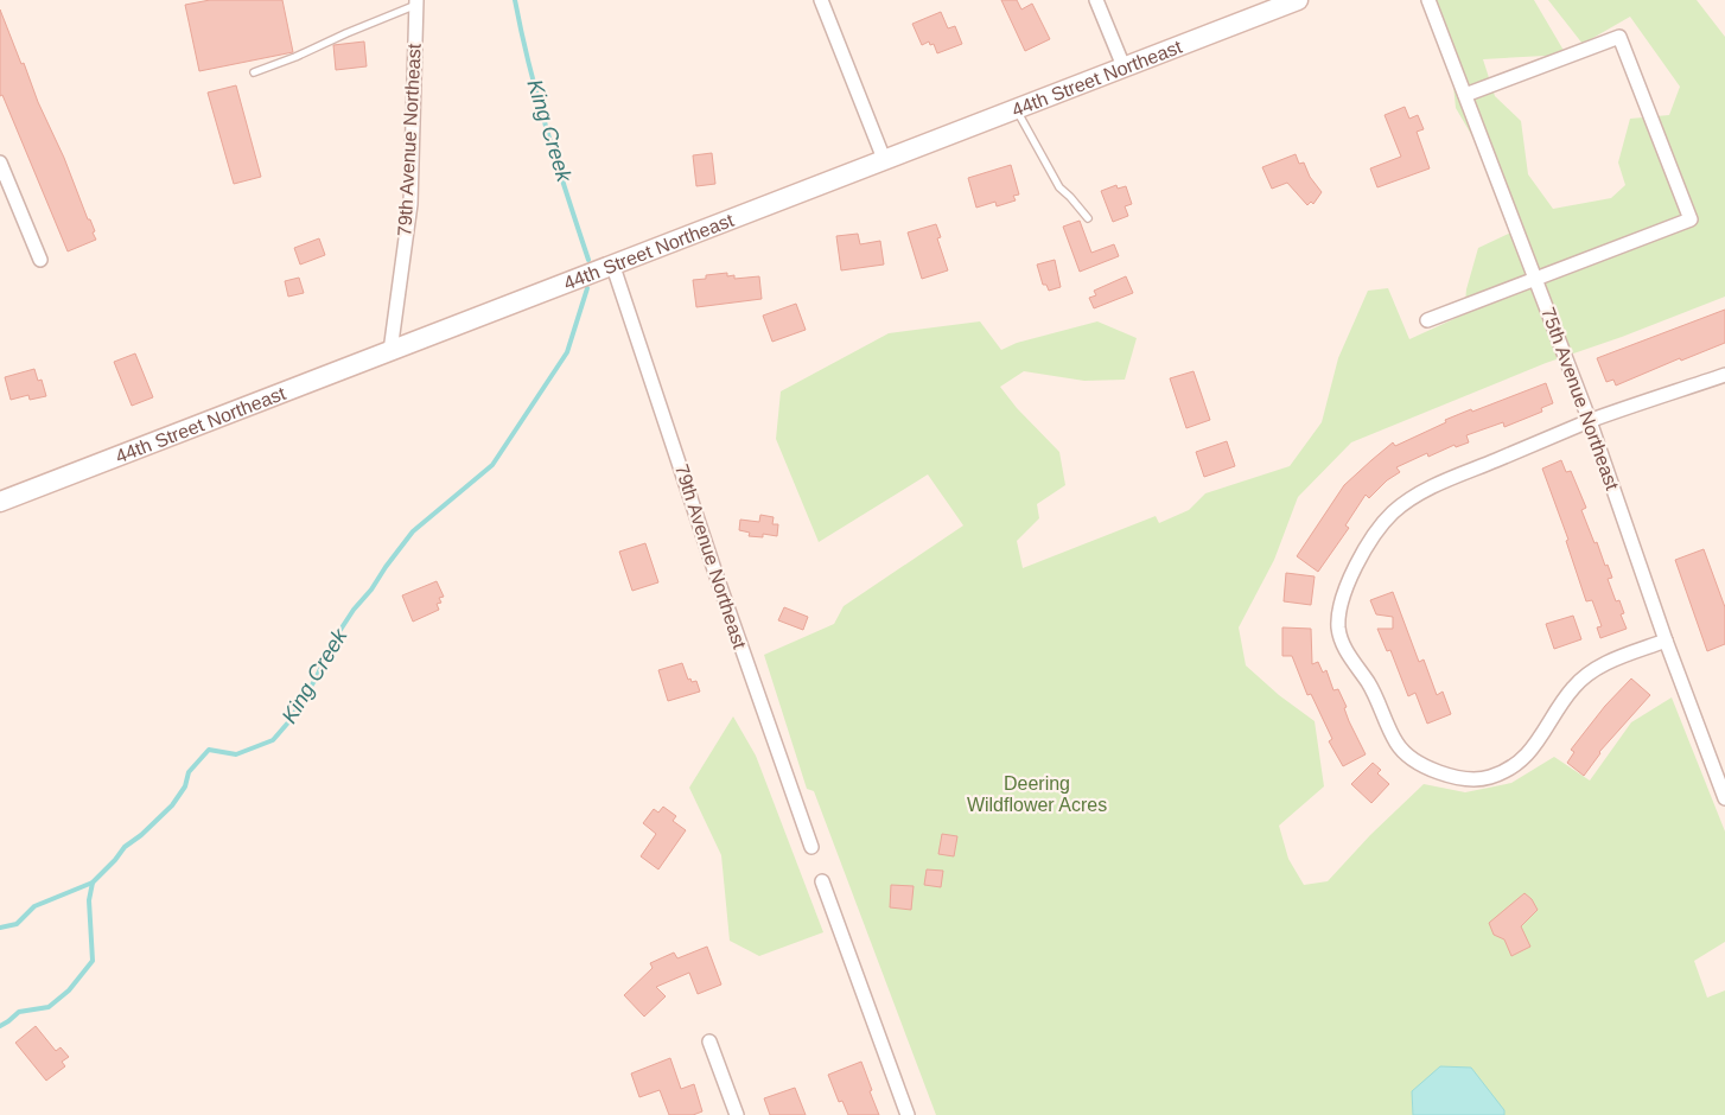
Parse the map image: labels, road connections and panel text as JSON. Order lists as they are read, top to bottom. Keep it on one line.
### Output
{"streets":{"street":["44th Street Northeast","79th Avenue Northeast","75th Avenue Northeast"]},"crossings":[["44th Street Northeast","79th Avenue Northeast"]],"water":["King Creek"],"parks":["Deering Wildflower Acres"]}
